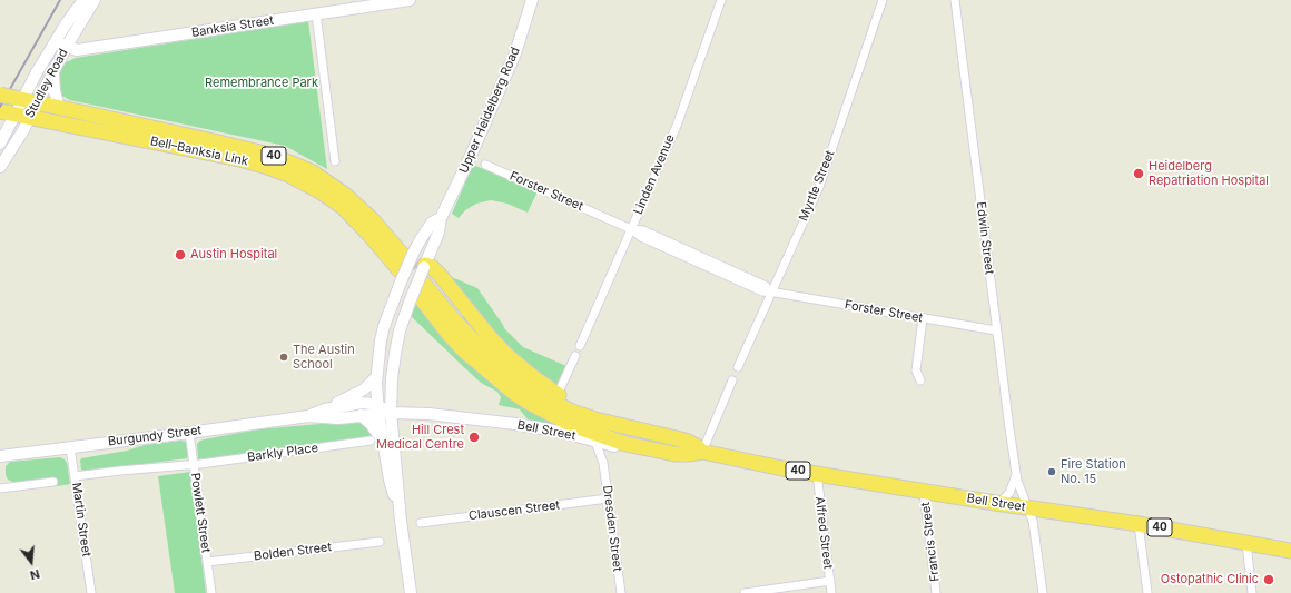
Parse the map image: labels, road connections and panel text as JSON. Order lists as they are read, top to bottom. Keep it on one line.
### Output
{"streets":{"highway":["Bell–Banksia Link","40","Bell Street"],"main road":["Banksia Street","Studley Road","Upper Heidelberg Road","Burgundy Street"],"street":["Linden Avenue","Myrtle Street","Forster Street","Edwin Street","Barkly Place","Clauscen Street","Powlett Street","Martin Street","Dresden Street","Alfred Street","Francis Street","Bolden Street"]},"crossings":[["Banksia Street","Studley Road"],["Studley Road","Bell–Banksia Link"],["Studley Road","40"],["Upper Heidelberg Road","Bell–Banksia Link"],["Upper Heidelberg Road","40"],["Upper Heidelberg Road","Bell Street"],["Upper Heidelberg Road","Burgundy Street"],["Bell–Banksia Link","40"],["40","Bell Street"],["Linden Avenue","Forster Street"],["Myrtle Street","Forster Street"],["Forster Street","Edwin Street"],["Edwin Street","Bell Street"],["Bell Street","Burgundy Street"],["Bell Street","Dresden Street"],["Bell Street","Alfred Street"],["Bell Street","Francis Street"],["Burgundy Street","Powlett Street"],["Burgundy Street","Martin Street"],["Barkly Place","Powlett Street"],["Clauscen Street","Dresden Street"],["Powlett Street","Bolden Street"]],"parks":["Remembrance Park"],"places":["Heidelberg Repatriation Hospital","Austin Hospital","The Austin School","Hill Crest Medical Centre","Fire Station No. 15","Ostopathic Clinic"],"north":"bottom"}
